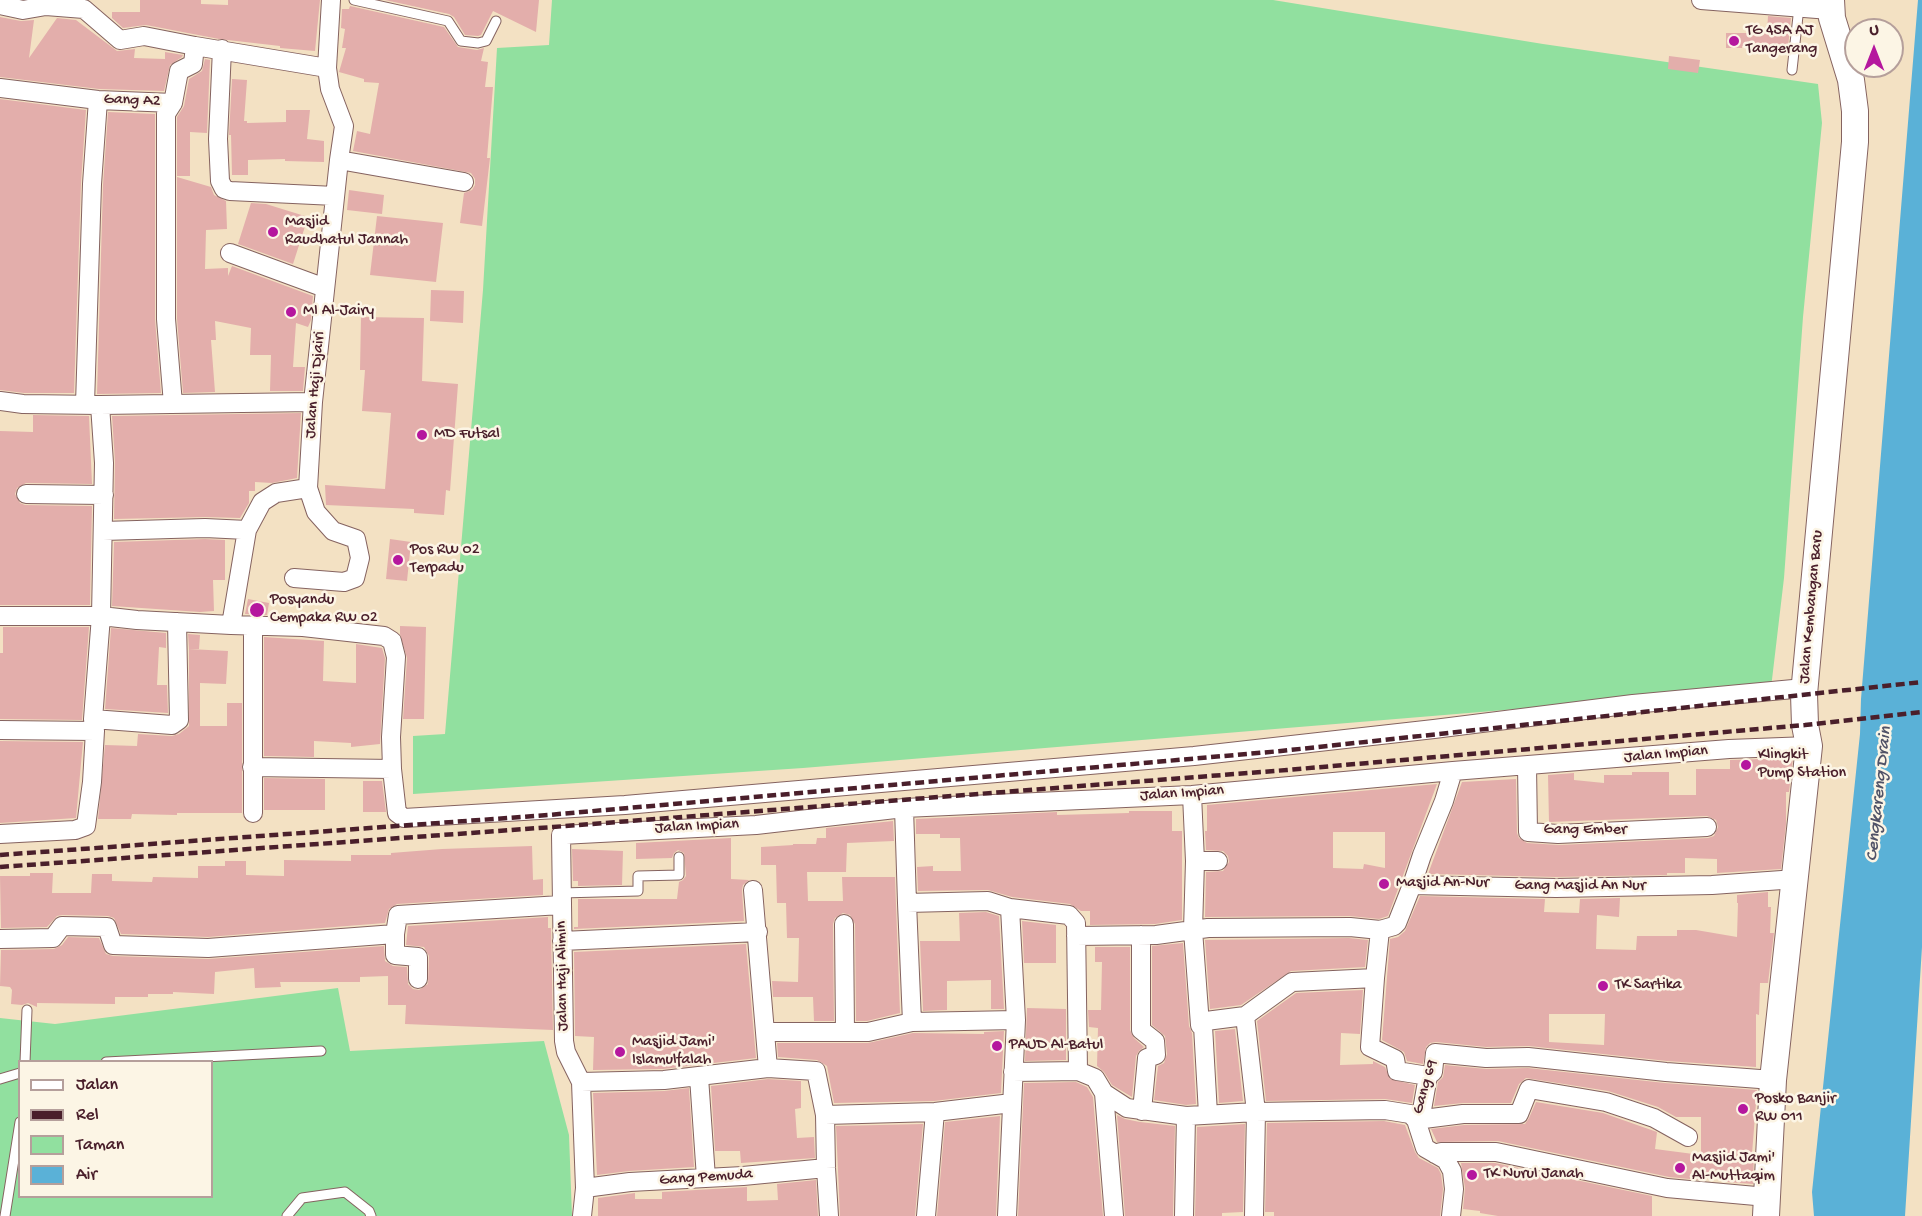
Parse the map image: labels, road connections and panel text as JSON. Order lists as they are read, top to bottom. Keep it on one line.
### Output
{"streets":{"main road":["Jalan Kembangan Baru"],"street":["Gang A2","Jalan Haji Djairi","Jalan Impian","Gang Ember","Gang Masjid An Nur","Jalan Haji Alimin","Gang 69","Gang Pemuda"]},"crossings":[["Jalan Kembangan Baru","Jalan Impian"],["Jalan Kembangan Baru","Gang Masjid An Nur"],["Jalan Kembangan Baru","Gang 69"],["Jalan Impian","Gang Ember"],["Jalan Impian","Jalan Haji Alimin"],["Jalan Haji Alimin","Gang Pemuda"]],"water":["Cengkareng Drain"],"places":["TG 45A AJ Tangerang","Masjid Raudhatul Jannah","MI Al-Jairy","MD Futsal","Pos RW 02 Terpadu","Posyandu Cempaka RW 02","Klingkit Pump Station","Masjid An-Nur","TK Sartika","PAUD Al-Batul","Masjid Jami' Islamulfalah","Posko Banjir RW 011","Masjid Jami' Al-Muttaqim","TK Nurul Janah"],"legend":["Jalan","Rel","Taman","Air"],"north":"top"}
